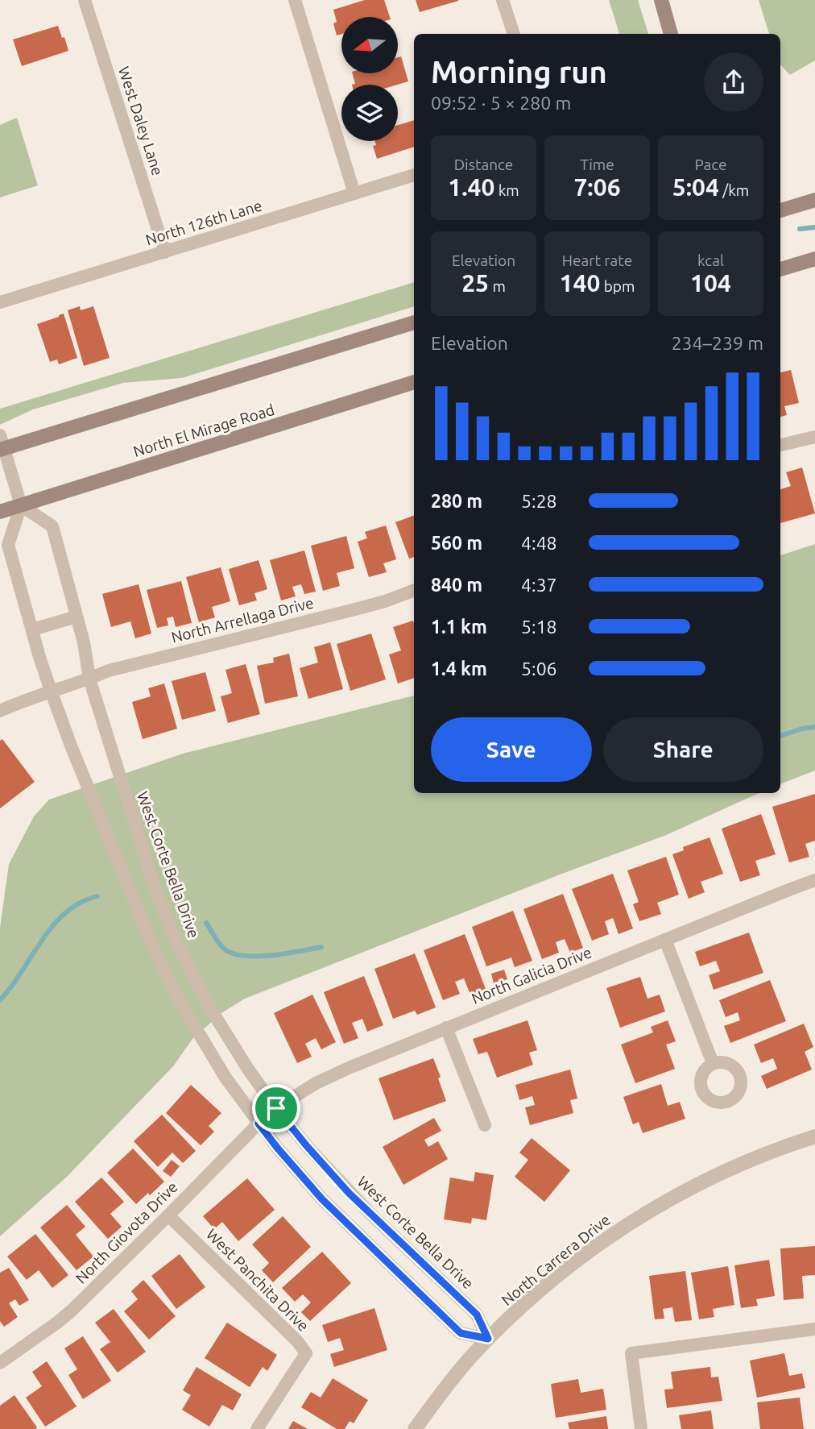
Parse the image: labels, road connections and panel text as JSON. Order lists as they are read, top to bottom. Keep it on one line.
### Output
{"streets":{"main road":["North El Mirage Road"],"street":["West Daley Lane","North 126th Lane","North Arrellaga Drive","West Corte Bella Drive","North Galicia Drive","North Giovota Drive","North Carrera Drive","West Panchita Drive"]},"crossings":[["West Daley Lane","North 126th Lane"],["North El Mirage Road","West Corte Bella Drive"],["North Arrellaga Drive","West Corte Bella Drive"],["West Corte Bella Drive","North Galicia Drive"],["West Corte Bella Drive","North Giovota Drive"],["West Corte Bella Drive","North Carrera Drive"],["North Galicia Drive","North Giovota Drive"],["North Giovota Drive","West Panchita Drive"]],"north":"left","page":{"heading":["Morning run","09:52 · 5 × 280 m"],"stats":[["Distance","1.40 km"],["Time","7:06"],["Pace","5:04 /km"],["Elevation","25 m"],["Heart rate","140 bpm"],["kcal","104"]],"chart":["Elevation","234–239 m"],"list":[{"name":"280 m","note":"5:28"},{"name":"560 m","note":"4:48"},{"name":"840 m","note":"4:37"},{"name":"1.1 km","note":"5:18"},{"name":"1.4 km","note":"5:06"}],"buttons":["Save","Share"]}}
